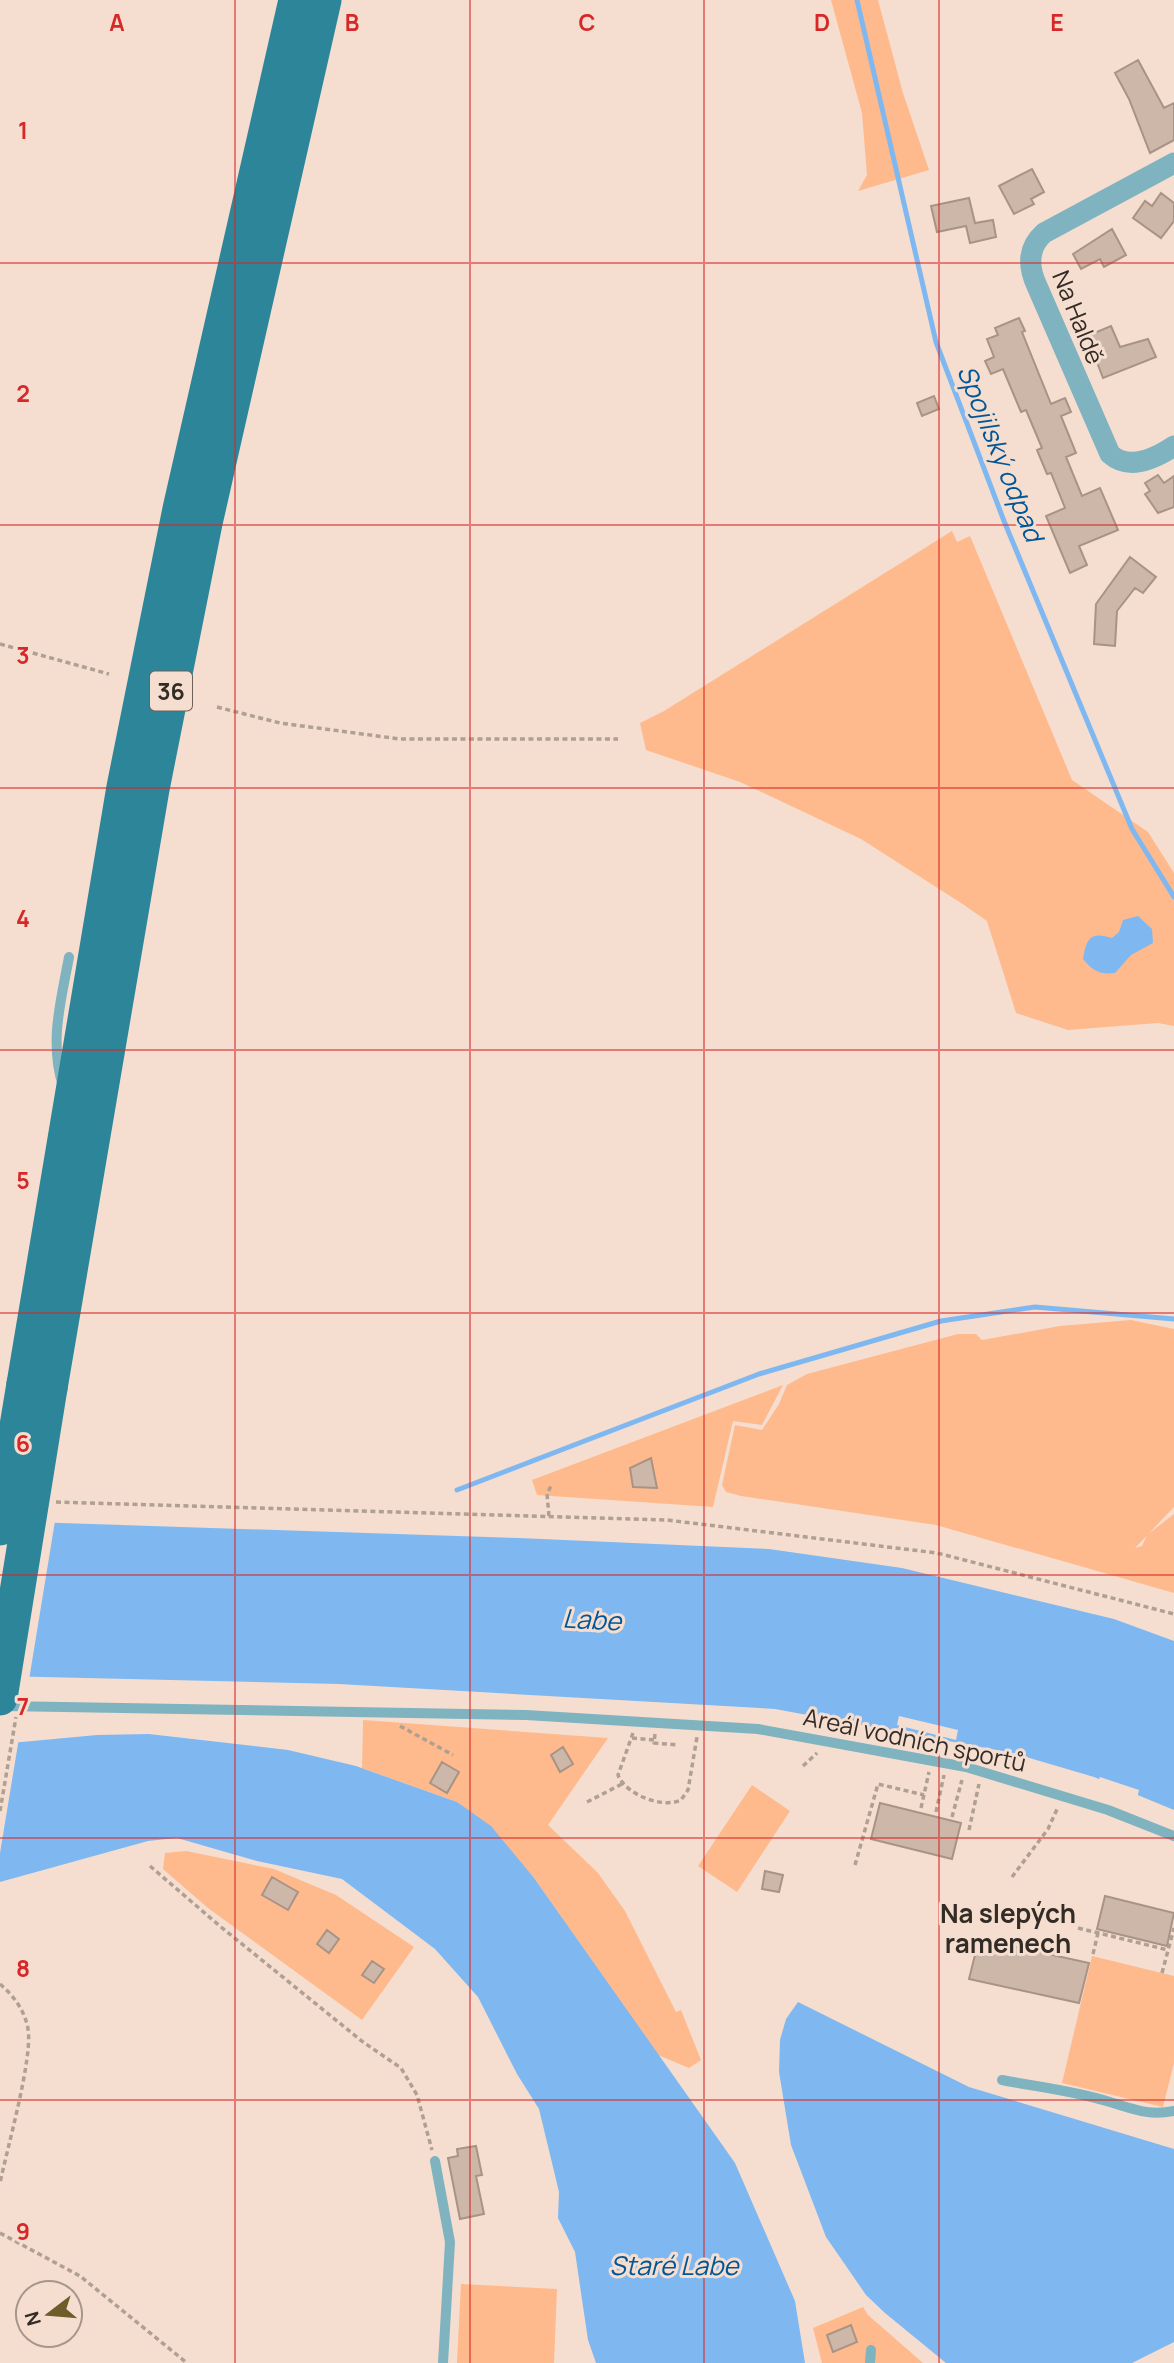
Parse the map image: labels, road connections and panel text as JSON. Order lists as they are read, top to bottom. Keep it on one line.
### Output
{"streets":{"main road":["36"],"street":["Na Haldě"],"lane":["Areál vodních sportů"]},"districts":["Na slepých ramenech"],"water":["Spojilský odpad","Labe","Staré Labe"],"north":"left","grid":{"columns":["A","B","C","D","E"],"rows":["1","2","3","4","5","6","7","8","9"]}}
